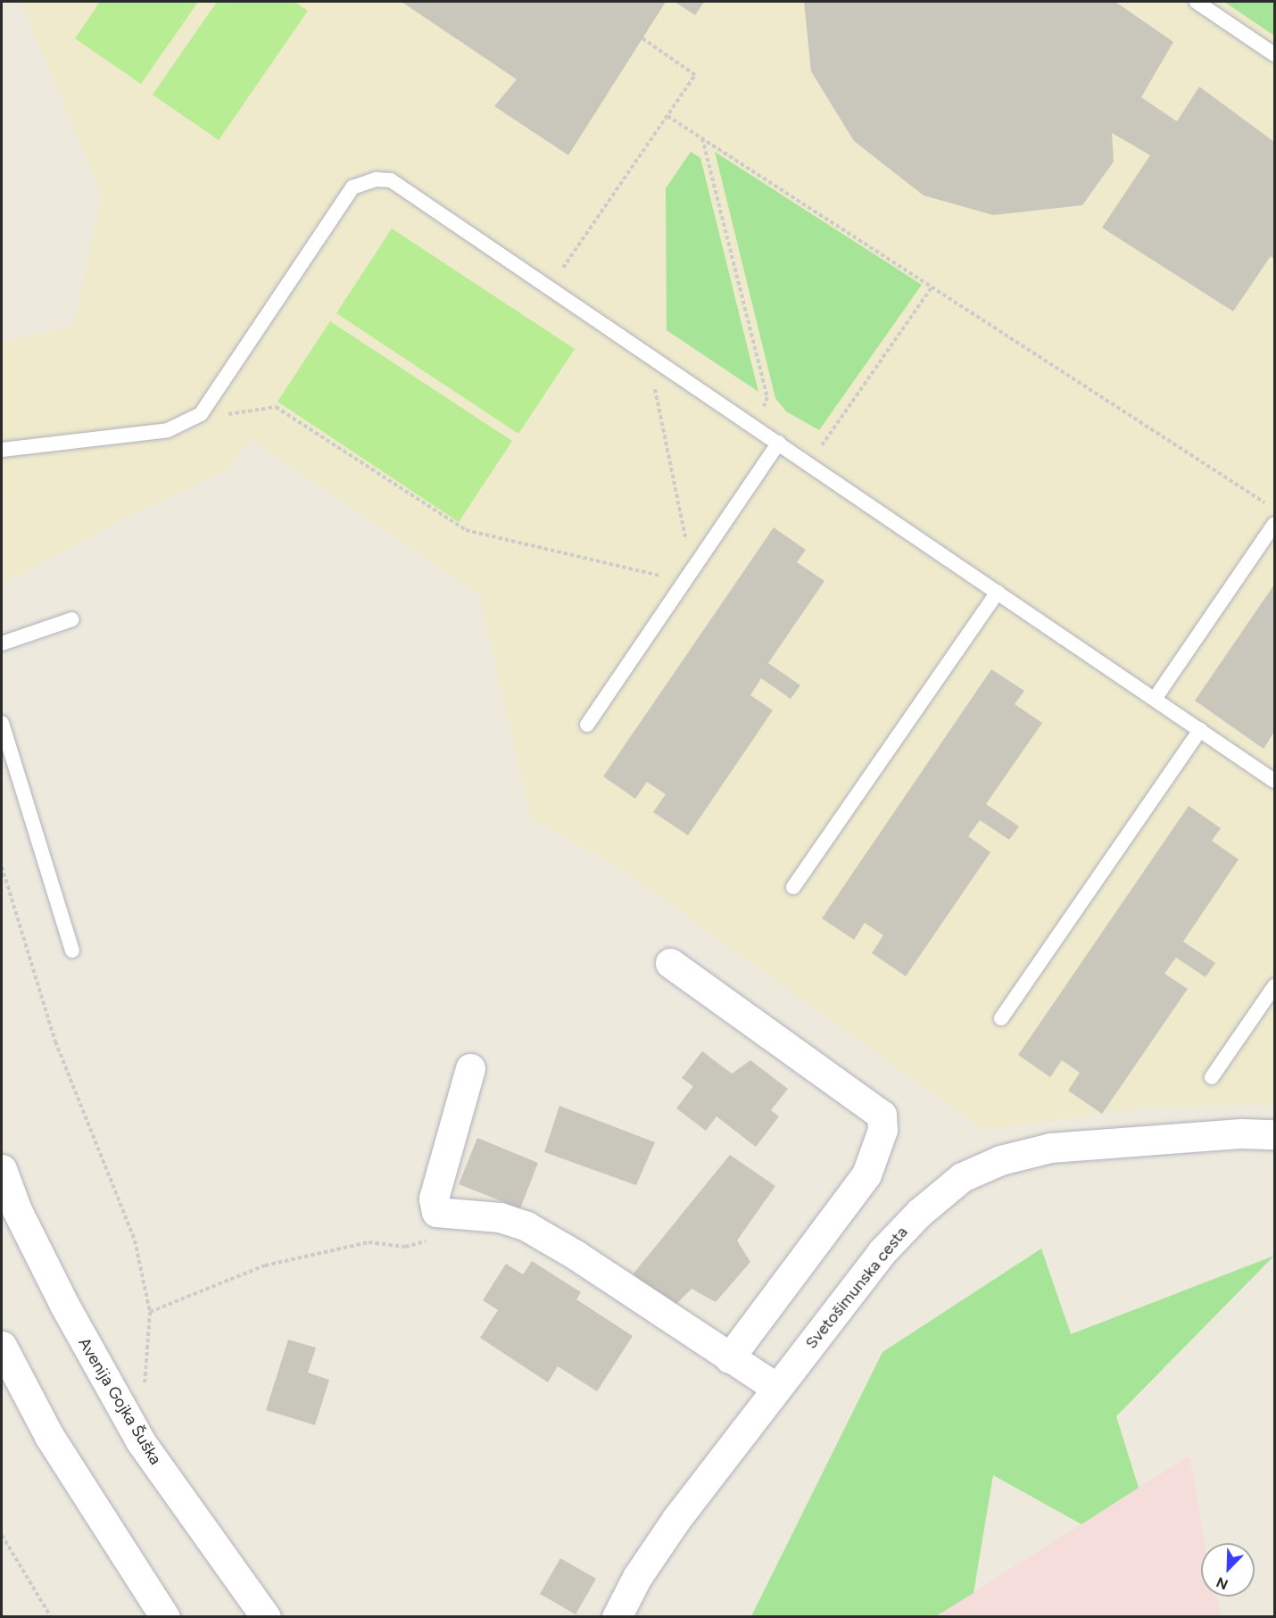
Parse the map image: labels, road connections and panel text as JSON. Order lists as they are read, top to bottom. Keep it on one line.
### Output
{"streets":{"street":["Svetošimunska cesta","Avenija Gojka Šuška"]},"north":"bottom left"}
